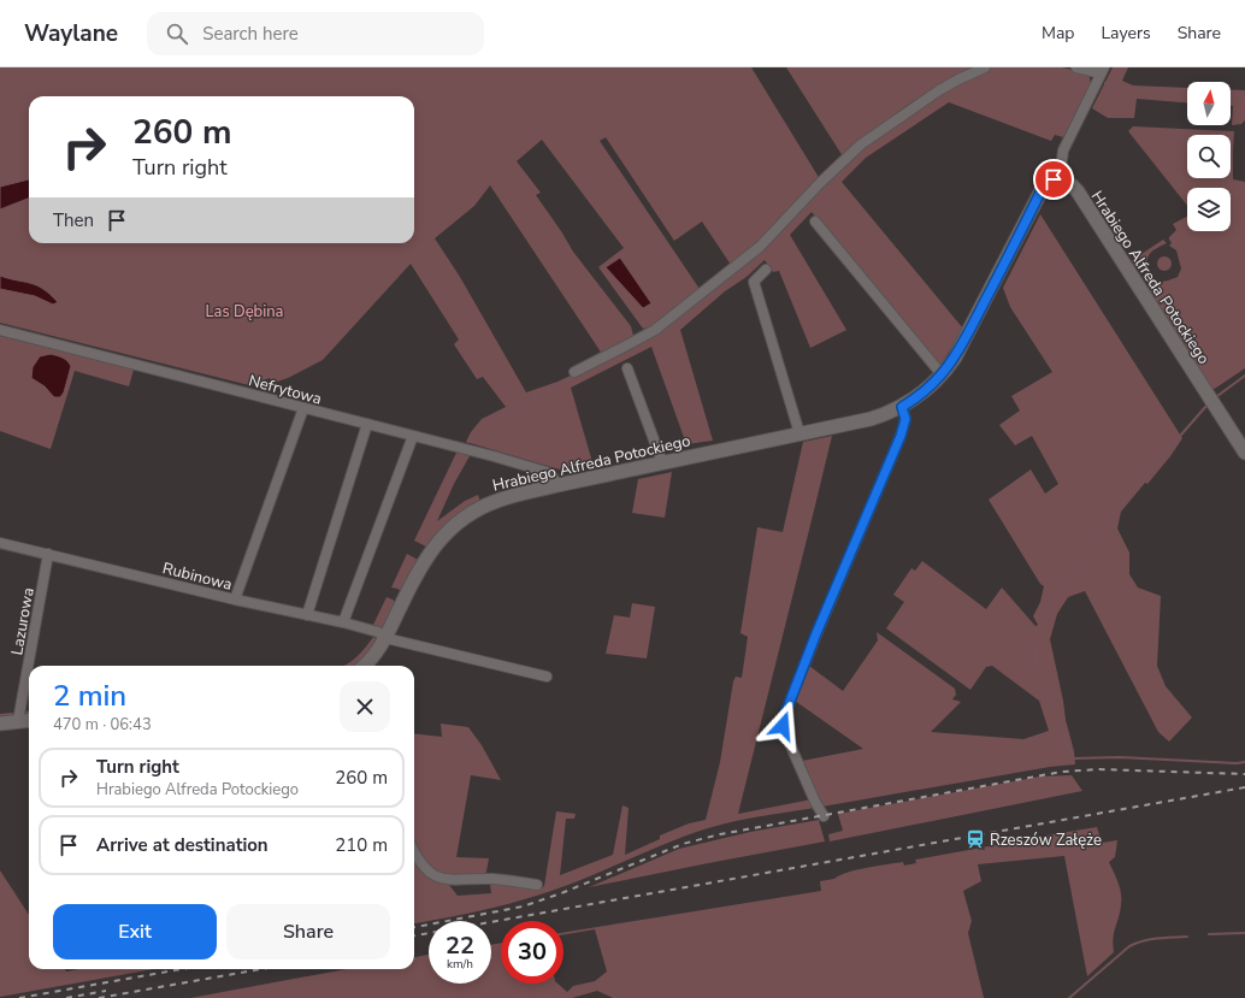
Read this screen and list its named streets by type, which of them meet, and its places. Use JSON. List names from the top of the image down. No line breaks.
{"streets":{"street":["Hrabiego Alfreda Potockiego","Nefrytowa","Rubinowa","Lazurowa"]},"crossings":[["Hrabiego Alfreda Potockiego","Nefrytowa"],["Hrabiego Alfreda Potockiego","Rubinowa"],["Rubinowa","Lazurowa"]],"parks":["Las Dębina"],"places":{"station":["Rzeszów Załęże"]},"north":"top","page":{"header":"Waylane","search":"Search here","nav":["Map","Layers","Share"],"turn":["260 m","Turn right"],"then":"Then","heading":["2 min","470 m · 06:43"],"list":[{"name":"Turn right","note":"Hrabiego Alfreda Potockiego","value":"260 m"},{"name":"Arrive at destination","value":"210 m"}],"buttons":["Exit","Share"],"speed":"22 km/h","limit":"30"}}
